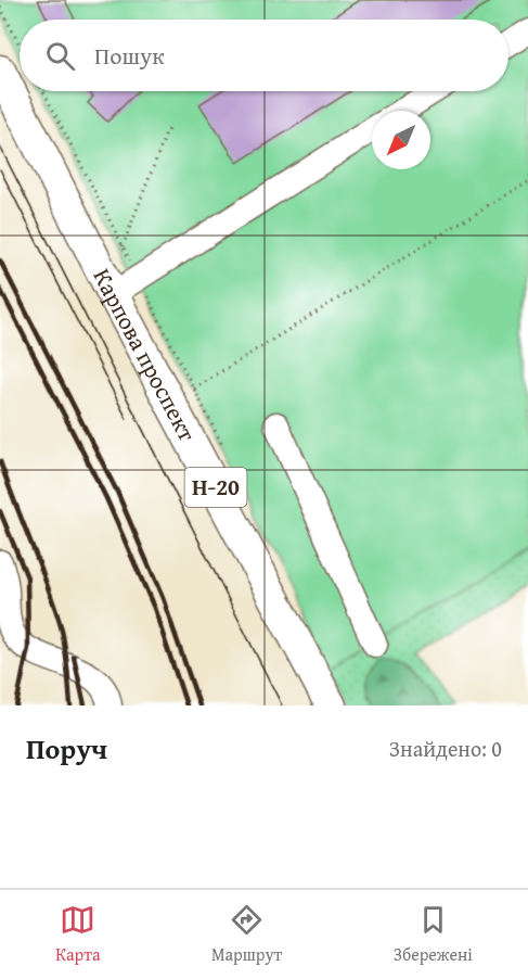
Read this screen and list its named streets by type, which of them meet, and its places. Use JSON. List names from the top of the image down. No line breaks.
{"streets":{"main road":["Карпова проспект","Н-20"]},"north":"bottom left","page":{"search":"Пошук","heading":["Поруч","Знайдено: 0"],"nav":["Карта","Маршрут","Збережені"]}}
